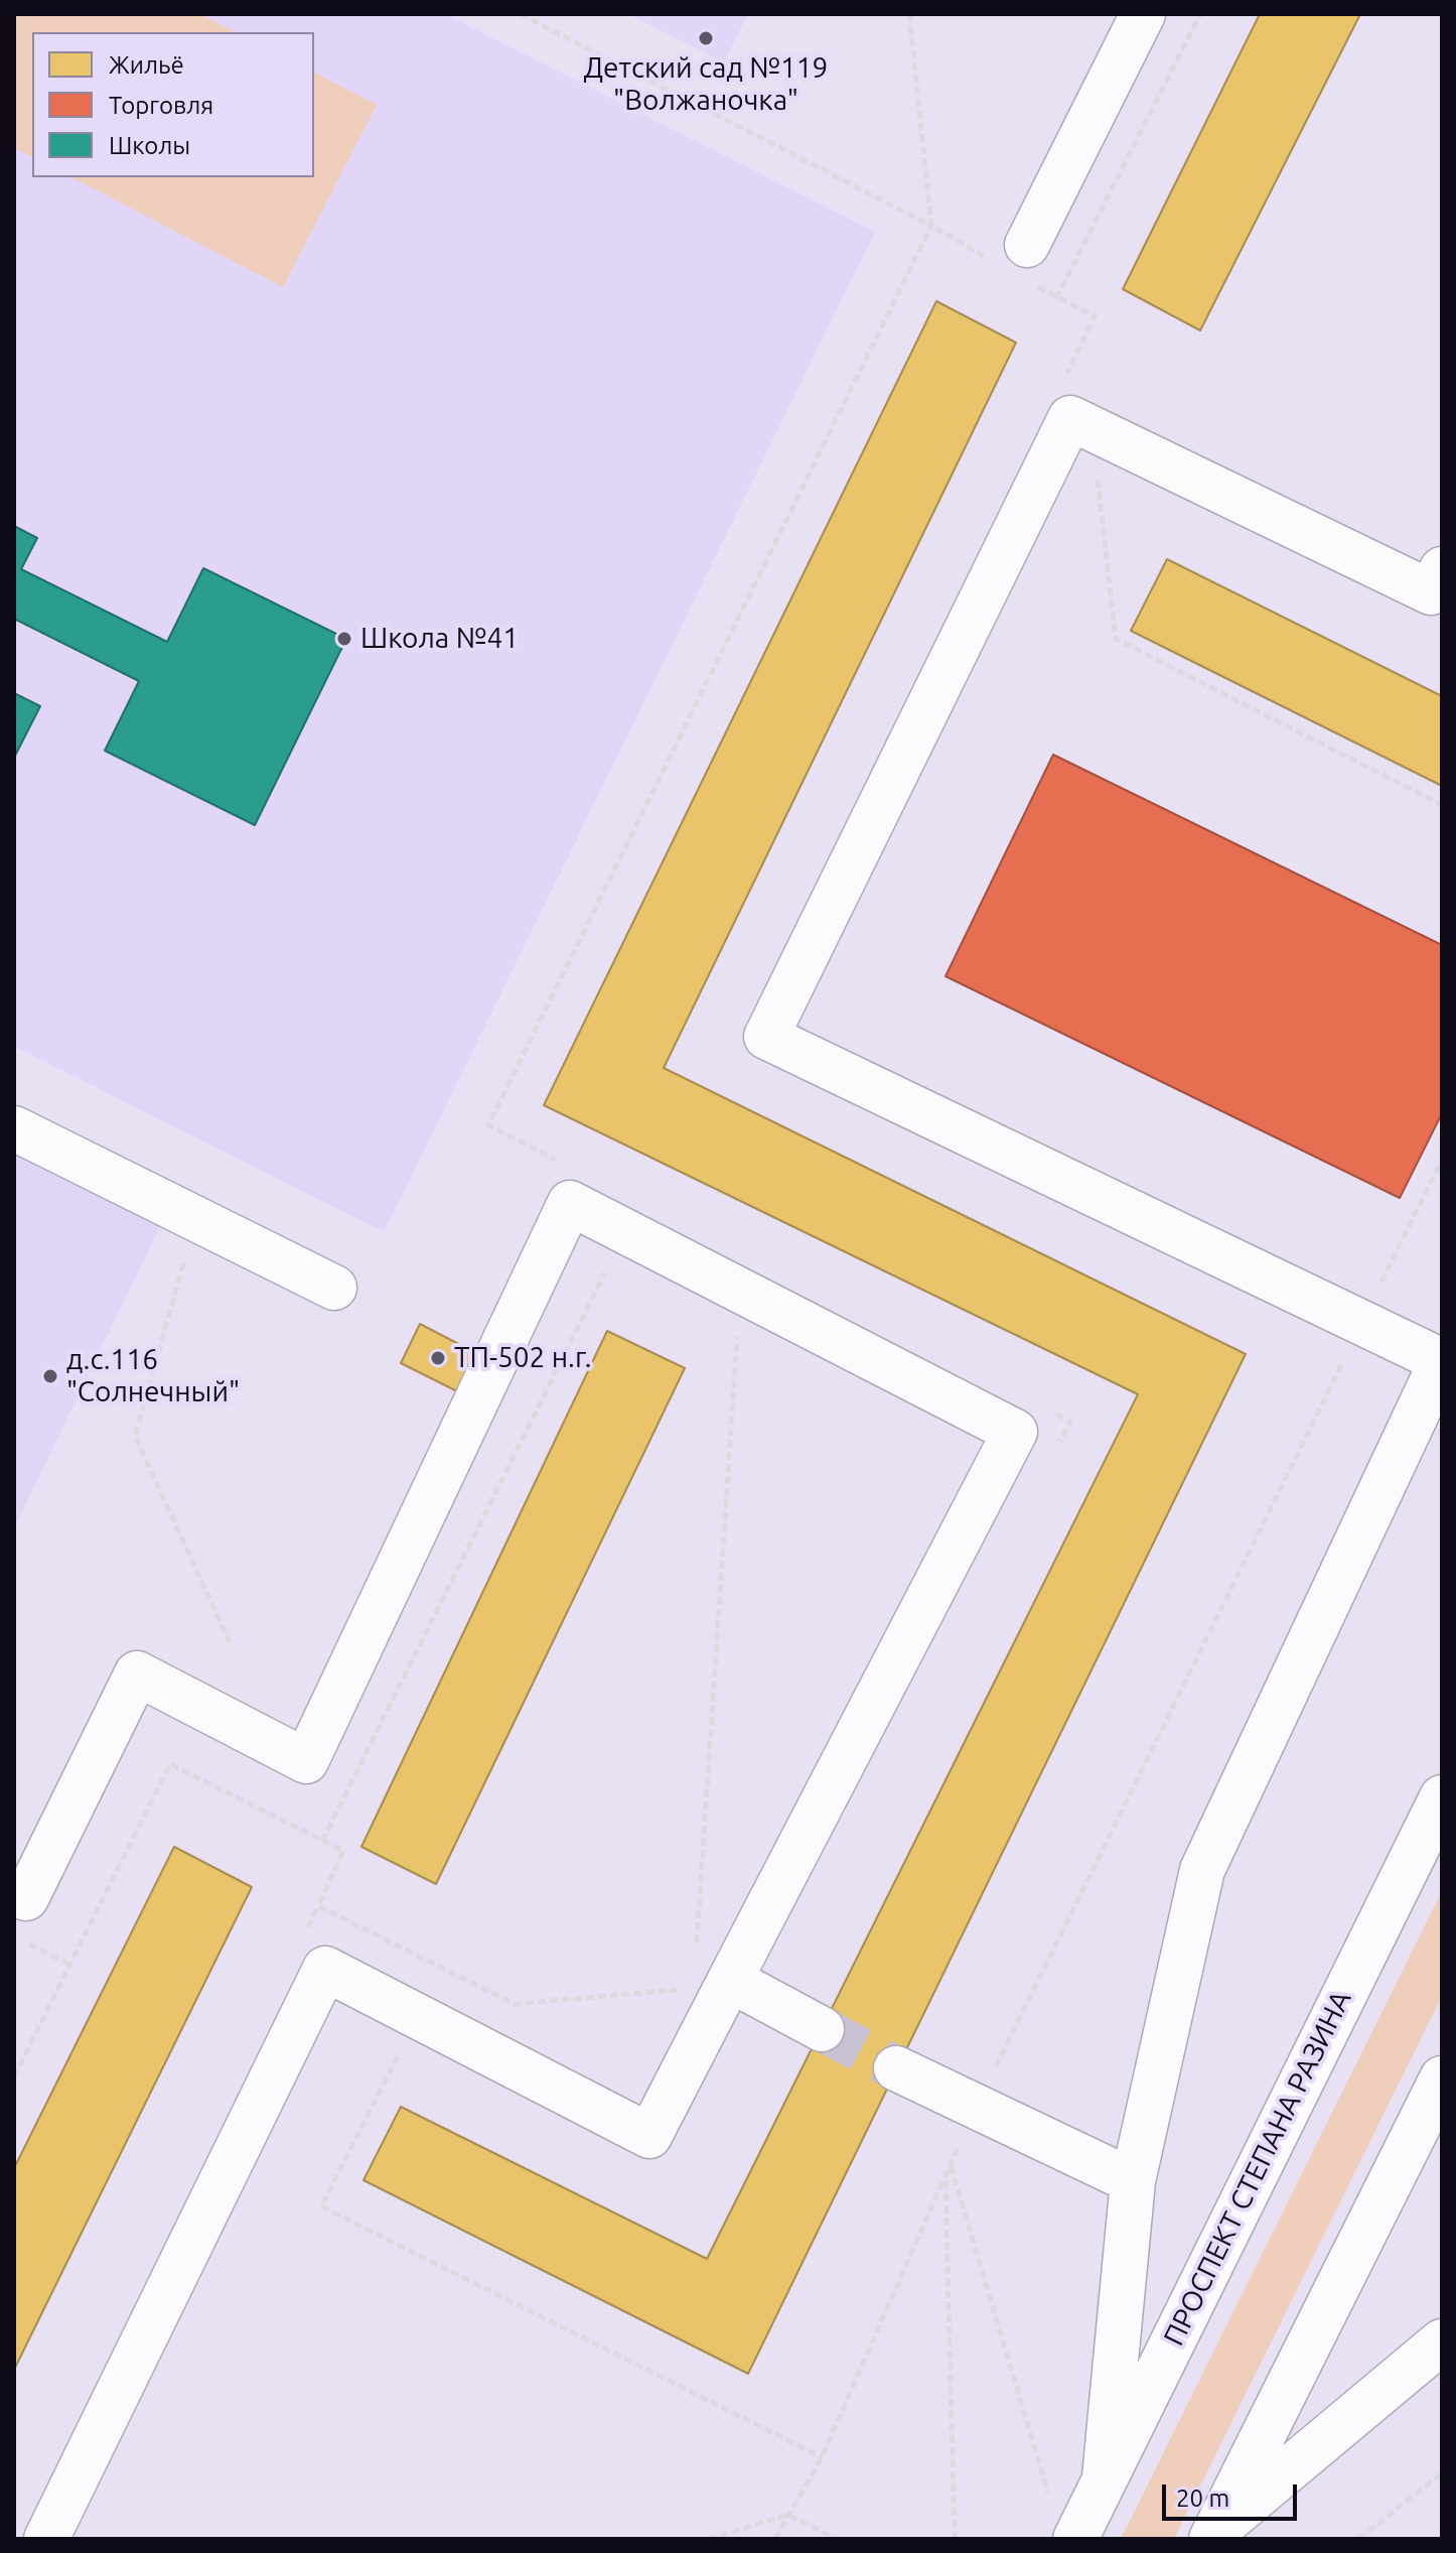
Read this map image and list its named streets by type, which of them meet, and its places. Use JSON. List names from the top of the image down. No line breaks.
{"streets":{"street":["ПРОСПЕКТ СТЕПАНА РАЗИНА"]},"places":["Детский сад №119 \"Волжаночка\"","Школа №41","ТП-502 н.г.","д.с.116 \"Солнечный\""],"legend":["Жильё","Торговля","Школы"],"scale_bar":"20 m"}
